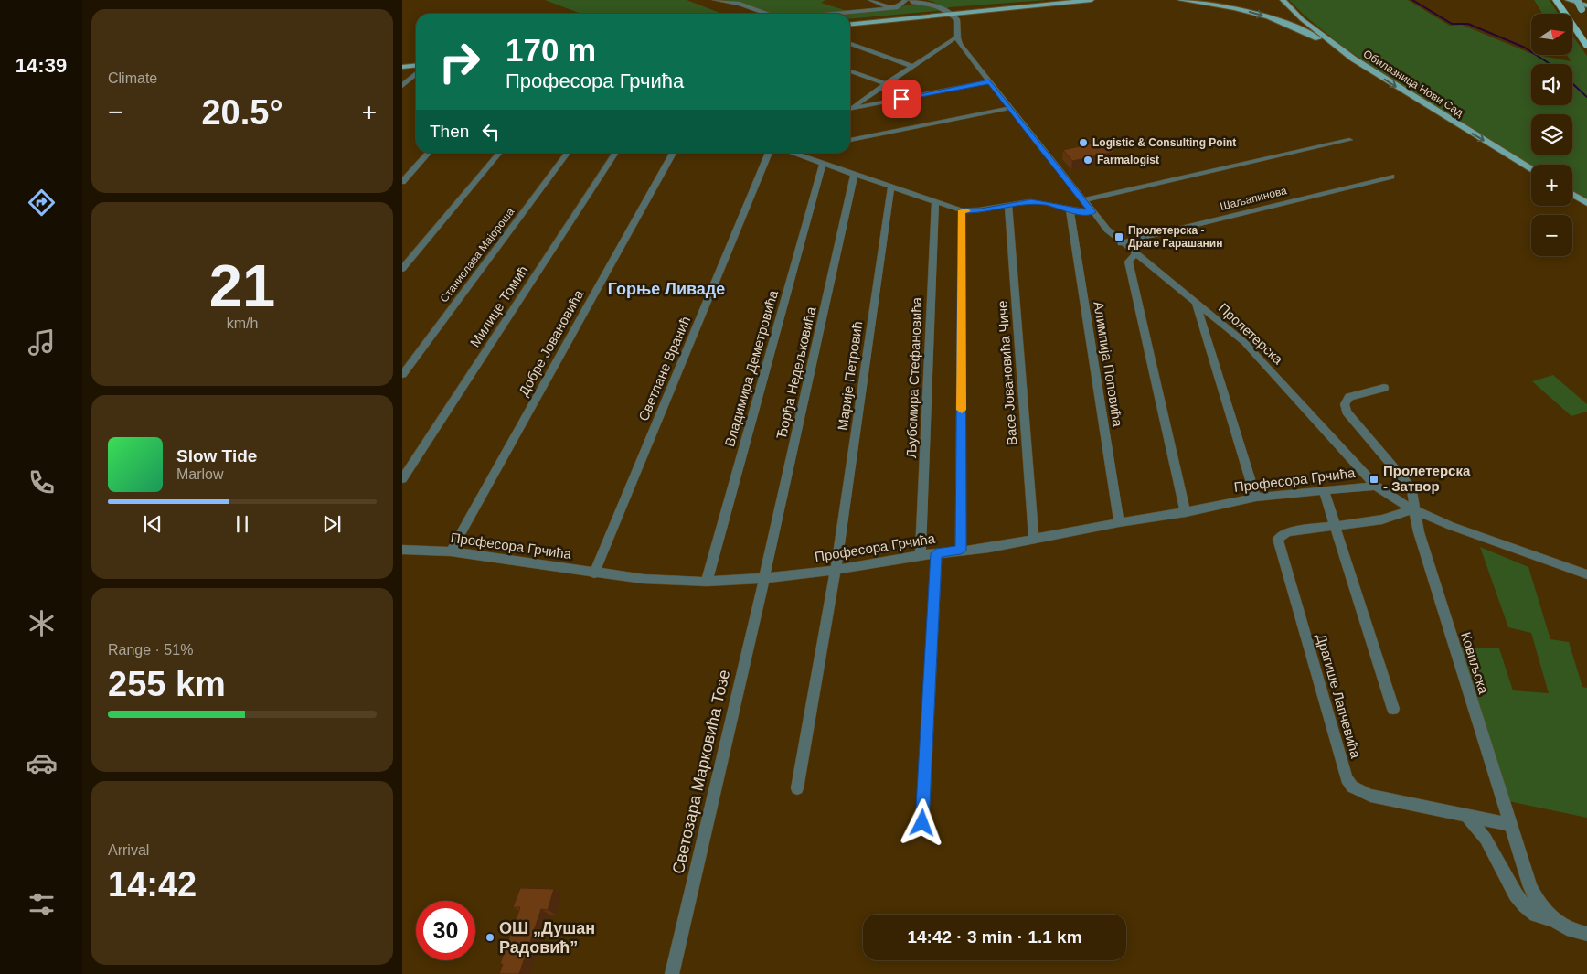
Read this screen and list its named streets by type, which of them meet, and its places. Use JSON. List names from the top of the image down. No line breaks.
{"streets":{"main road":["Обилазница Нови Сад"],"street":["Шаљапинова","Станислава Мајороша","Милице Томић","Пролетерска","Добре Јовановића","Алимпија Поповића","Светлане Вранић","Владимира Деметровића","Ђорђа Недељковића","Васе Јовановића Чиче","Марије Петровић","Љубомира Стефановића","Професора Грчића","Ковиљска","Драгише Лапчевића","Светозара Марковића Тозе"]},"crossings":[["Шаљапинова","Пролетерска"],["Пролетерска","Професора Грчића"],["Пролетерска","Ковиљска"],["Добре Јовановића","Професора Грчића"],["Алимпија Поповића","Професора Грчића"],["Светлане Вранић","Професора Грчића"],["Владимира Деметровића","Професора Грчића"],["Ђорђа Недељковића","Професора Грчића"],["Ђорђа Недељковића","Светозара Марковића Тозе"],["Васе Јовановића Чиче","Професора Грчића"],["Марије Петровић","Професора Грчића"],["Љубомира Стефановића","Професора Грчића"],["Професора Грчића","Светозара Марковића Тозе"],["Ковиљска","Драгише Лапчевића"]],"one_way":["Обилазница Нови Сад"],"districts":["Горње Ливаде"],"places":{"other":["Logistic & Consulting Point","Farmalogist","ОШ „Душан Радовић”"],"transit":["Пролетерска - Драге Гарашанин","Пролетерска - Затвор"]},"north":"right","page":{"tabs":"14:39","tile":["Climate",["21","km/h"],["Range · 51%","255 km"],["Arrival","14:42"]],"map_buttons":["+","−"],"turn":["170 m","Професора Грчића"],"heat":["−","20.5°","+"],"then":"Then","song":["Slow Tide","Marlow"],"limit":"30","trip":"14:42 · 3 min · 1.1 km"}}
